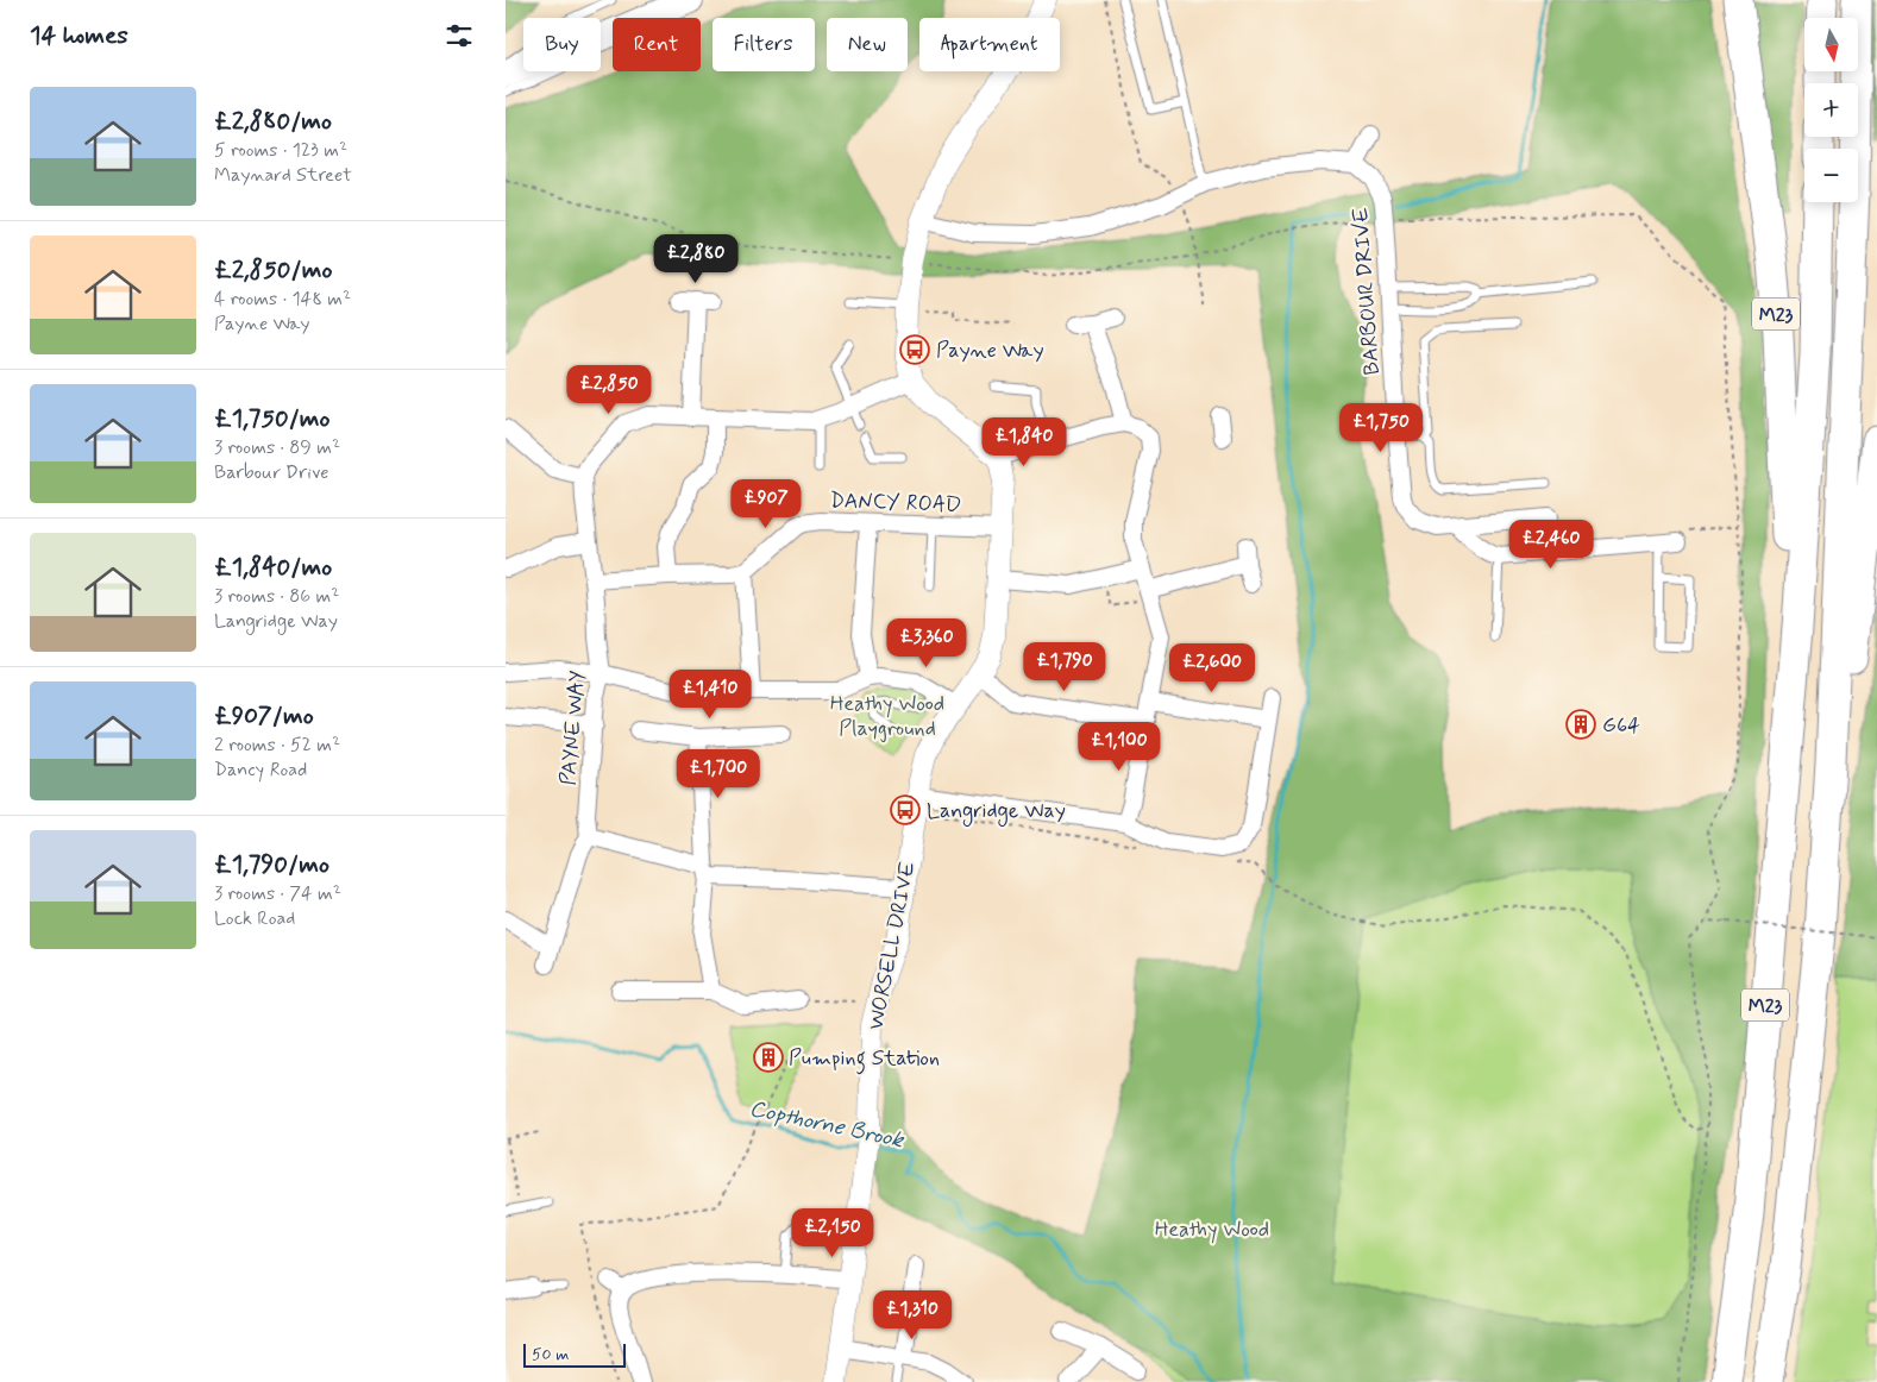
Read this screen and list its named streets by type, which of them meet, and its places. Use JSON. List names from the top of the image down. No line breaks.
{"streets":{"highway":["M23"],"street":["BARBOUR DRIVE","DANCY ROAD","PAYNE WAY","WORSELL DRIVE"]},"crossings":[["DANCY ROAD","WORSELL DRIVE"]],"water":["Copthorne Brook"],"parks":["Heathy Wood Playground","Heathy Wood"],"places":{"bus stop":["Payne Way","Langridge Way"],"building":["G64","Pumping Station"]},"scale_bar":"50 m","north":"bottom","page":{"heading":"14 homes","map_buttons":["+","−"],"chip":["Buy","Rent","Filters","New","Apartment"],"list":[{"name":"£2,880/mo","note":"5 rooms · 123 m² · Maynard Street"},{"name":"£2,850/mo","note":"4 rooms · 148 m² · Payne Way"},{"name":"£1,750/mo","note":"3 rooms · 89 m² · Barbour Drive"},{"name":"£1,840/mo","note":"3 rooms · 86 m² · Langridge Way"},{"name":"£907/mo","note":"2 rooms · 52 m² · Dancy Road"},{"name":"£1,790/mo","note":"3 rooms · 74 m² · Lock Road"}],"price":["£2,880","£2,850","£1,750","£1,840","£907","£2,460","£3,360","£1,790","£2,600","£1,410","£1,100","£1,700","£2,150","£1,310"],"scale":"50 m"}}
